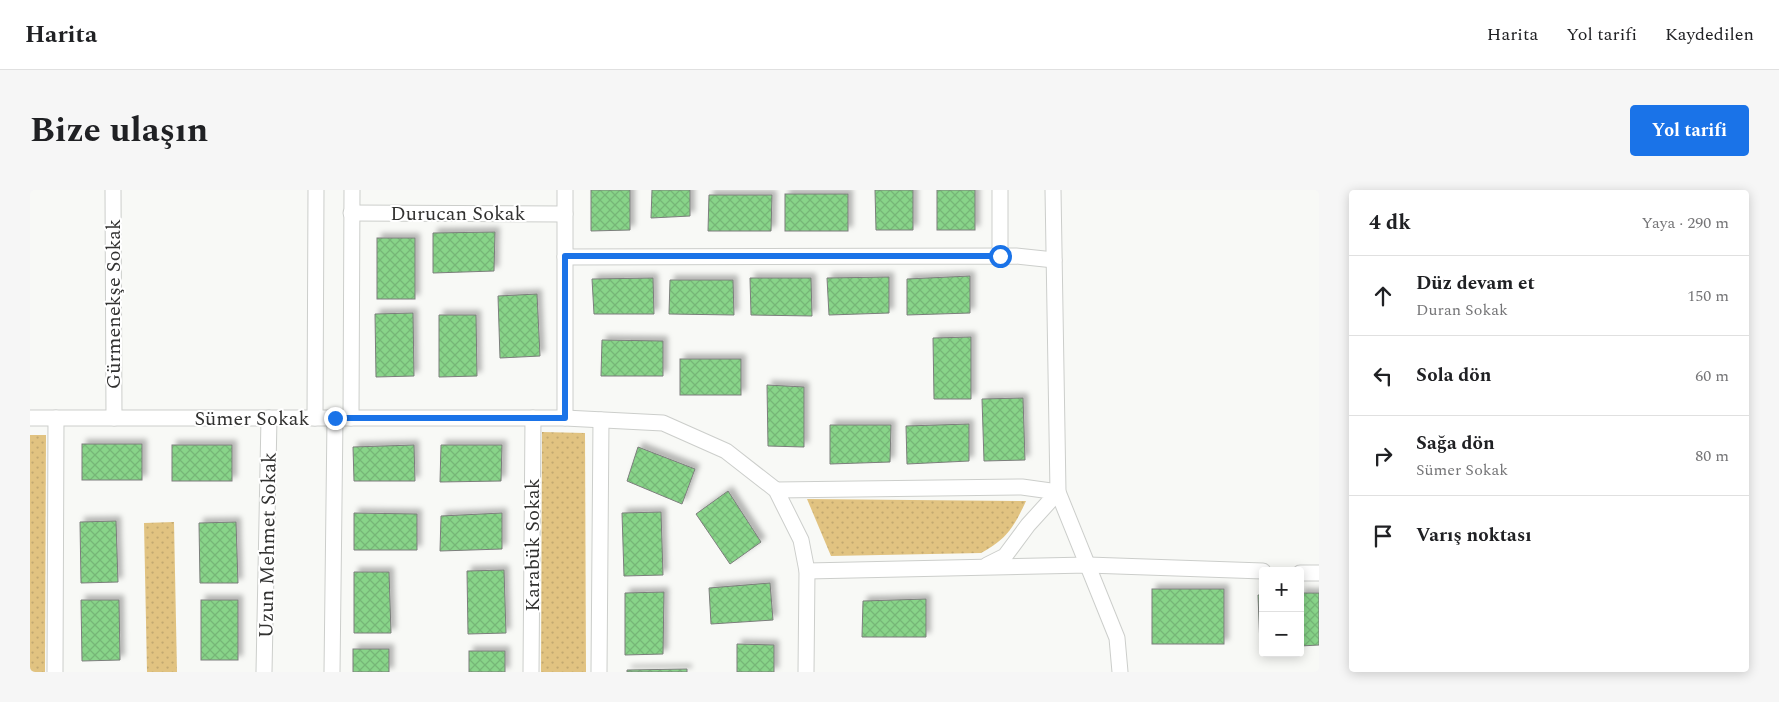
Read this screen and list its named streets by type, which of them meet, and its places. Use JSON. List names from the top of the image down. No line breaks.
{"streets":{"street":["Durucan Sokak","Gürmenekşe Sokak","Sümer Sokak","Uzun Mehmet Sokak","Karabük Sokak"]},"crossings":[["Gürmenekşe Sokak","Sümer Sokak"],["Sümer Sokak","Uzun Mehmet Sokak"],["Sümer Sokak","Karabük Sokak"]],"page":{"header":"Harita","nav":["Harita","Yol tarifi","Kaydedilen"],"title":"Bize ulaşın","buttons":"Yol tarifi","heading":["4 dk","Yaya · 290 m"],"list":[["Düz devam et","Duran Sokak","150 m"],["Sola dön","60 m"],["Sağa dön","Sümer Sokak","80 m"],"Varış noktası"],"map_buttons":["+","−"]}}
